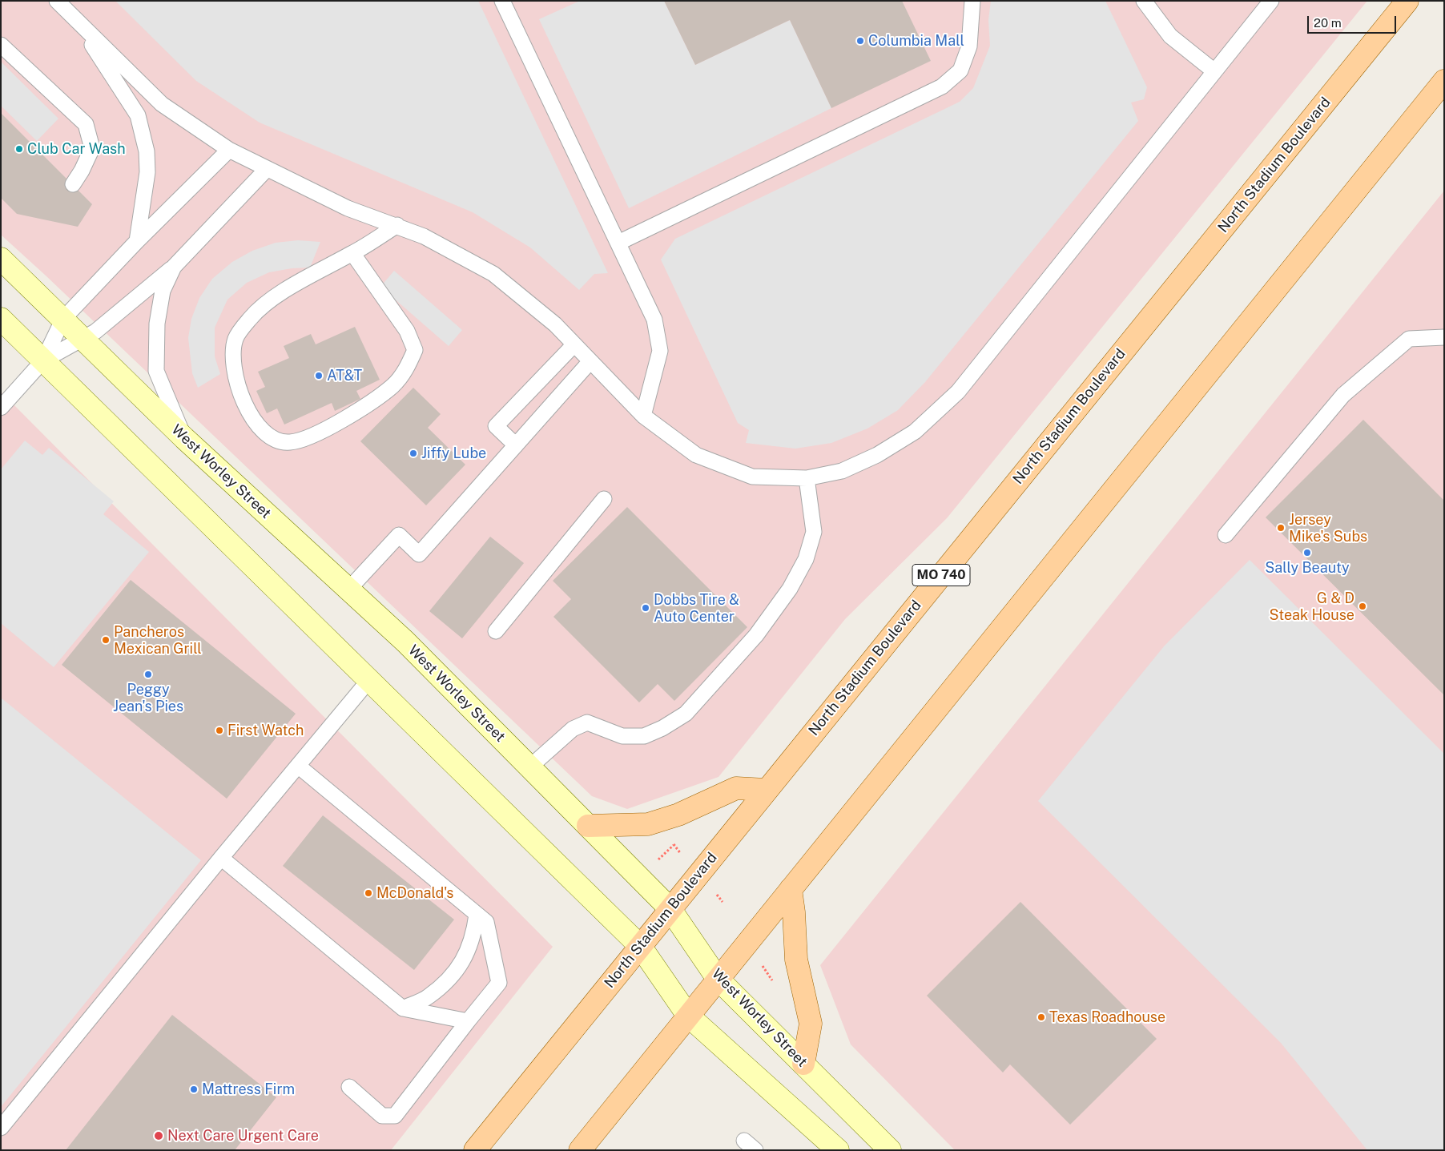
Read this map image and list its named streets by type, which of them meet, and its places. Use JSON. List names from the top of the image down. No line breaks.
{"streets":{"main road":["North Stadium Boulevard","MO 740"],"street":["West Worley Street"]},"crossings":[["North Stadium Boulevard","West Worley Street"]],"places":["Columbia Mall","Club Car Wash","AT&T","Jiffy Lube","Jersey Mike's Subs","Sally Beauty","G & D Steak House","Dobbs Tire & Auto Center","Pancheros Mexican Grill","Peggy Jean's Pies","First Watch","McDonald's","Texas Roadhouse","Mattress Firm","Next Care Urgent Care"],"scale_bar":"20 m"}
